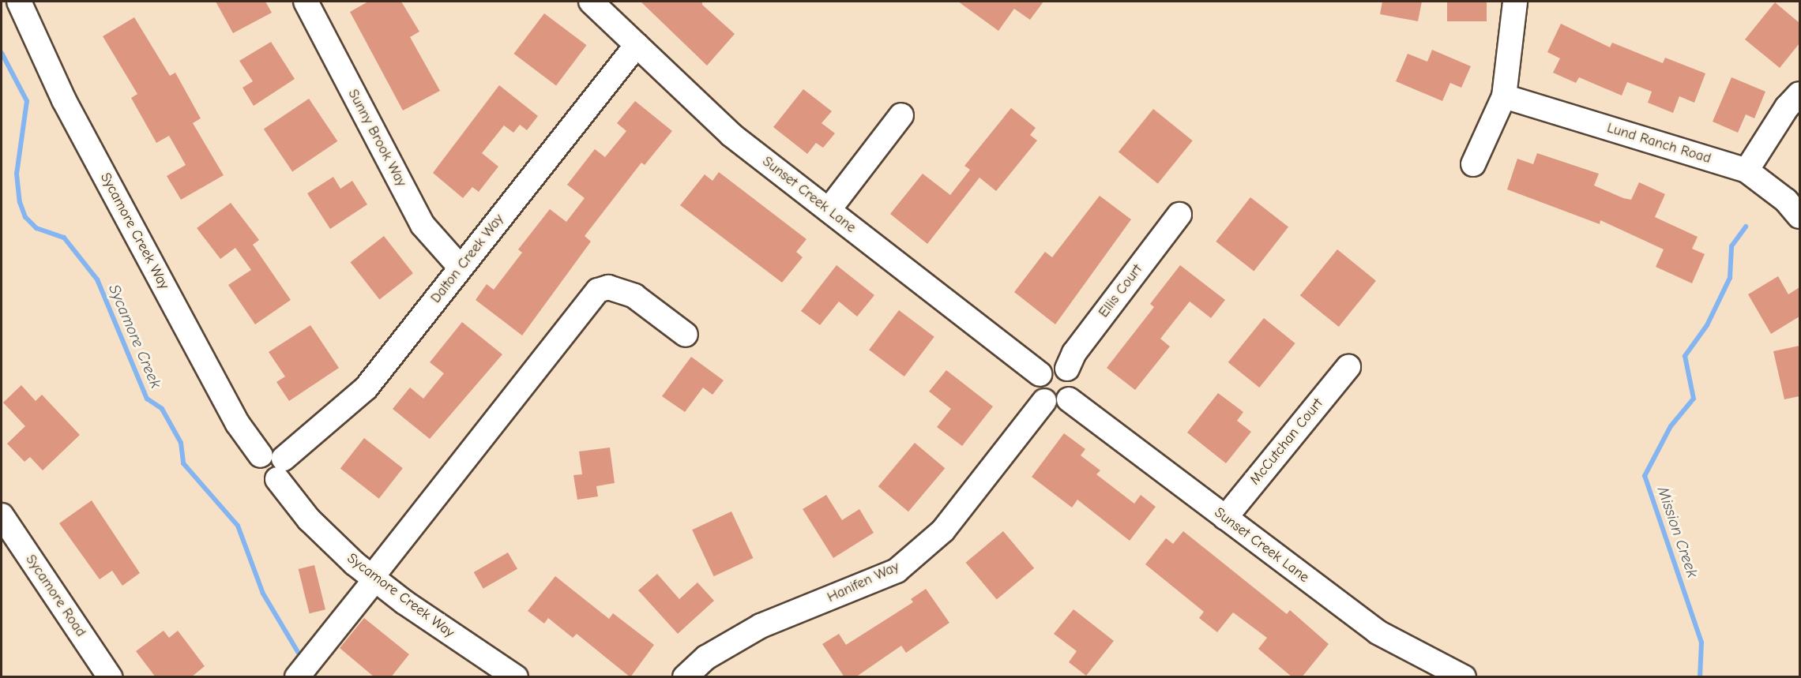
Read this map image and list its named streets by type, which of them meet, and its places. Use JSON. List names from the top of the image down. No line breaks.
{"streets":{"street":["Sunny Brook Way","Lund Ranch Road","Sunset Creek Lane","Sycamore Creek Way","Dalton Creek Way","Ellis Court","McCutchan Court","Hanifen Way","Sycamore Road"]},"crossings":[["Sunny Brook Way","Dalton Creek Way"],["Sunset Creek Lane","Dalton Creek Way"],["Sunset Creek Lane","Ellis Court"],["Sunset Creek Lane","McCutchan Court"],["Sunset Creek Lane","Hanifen Way"],["Sycamore Creek Way","Dalton Creek Way"],["Ellis Court","Hanifen Way"]],"water":["Sycamore Creek","Mission Creek"]}
